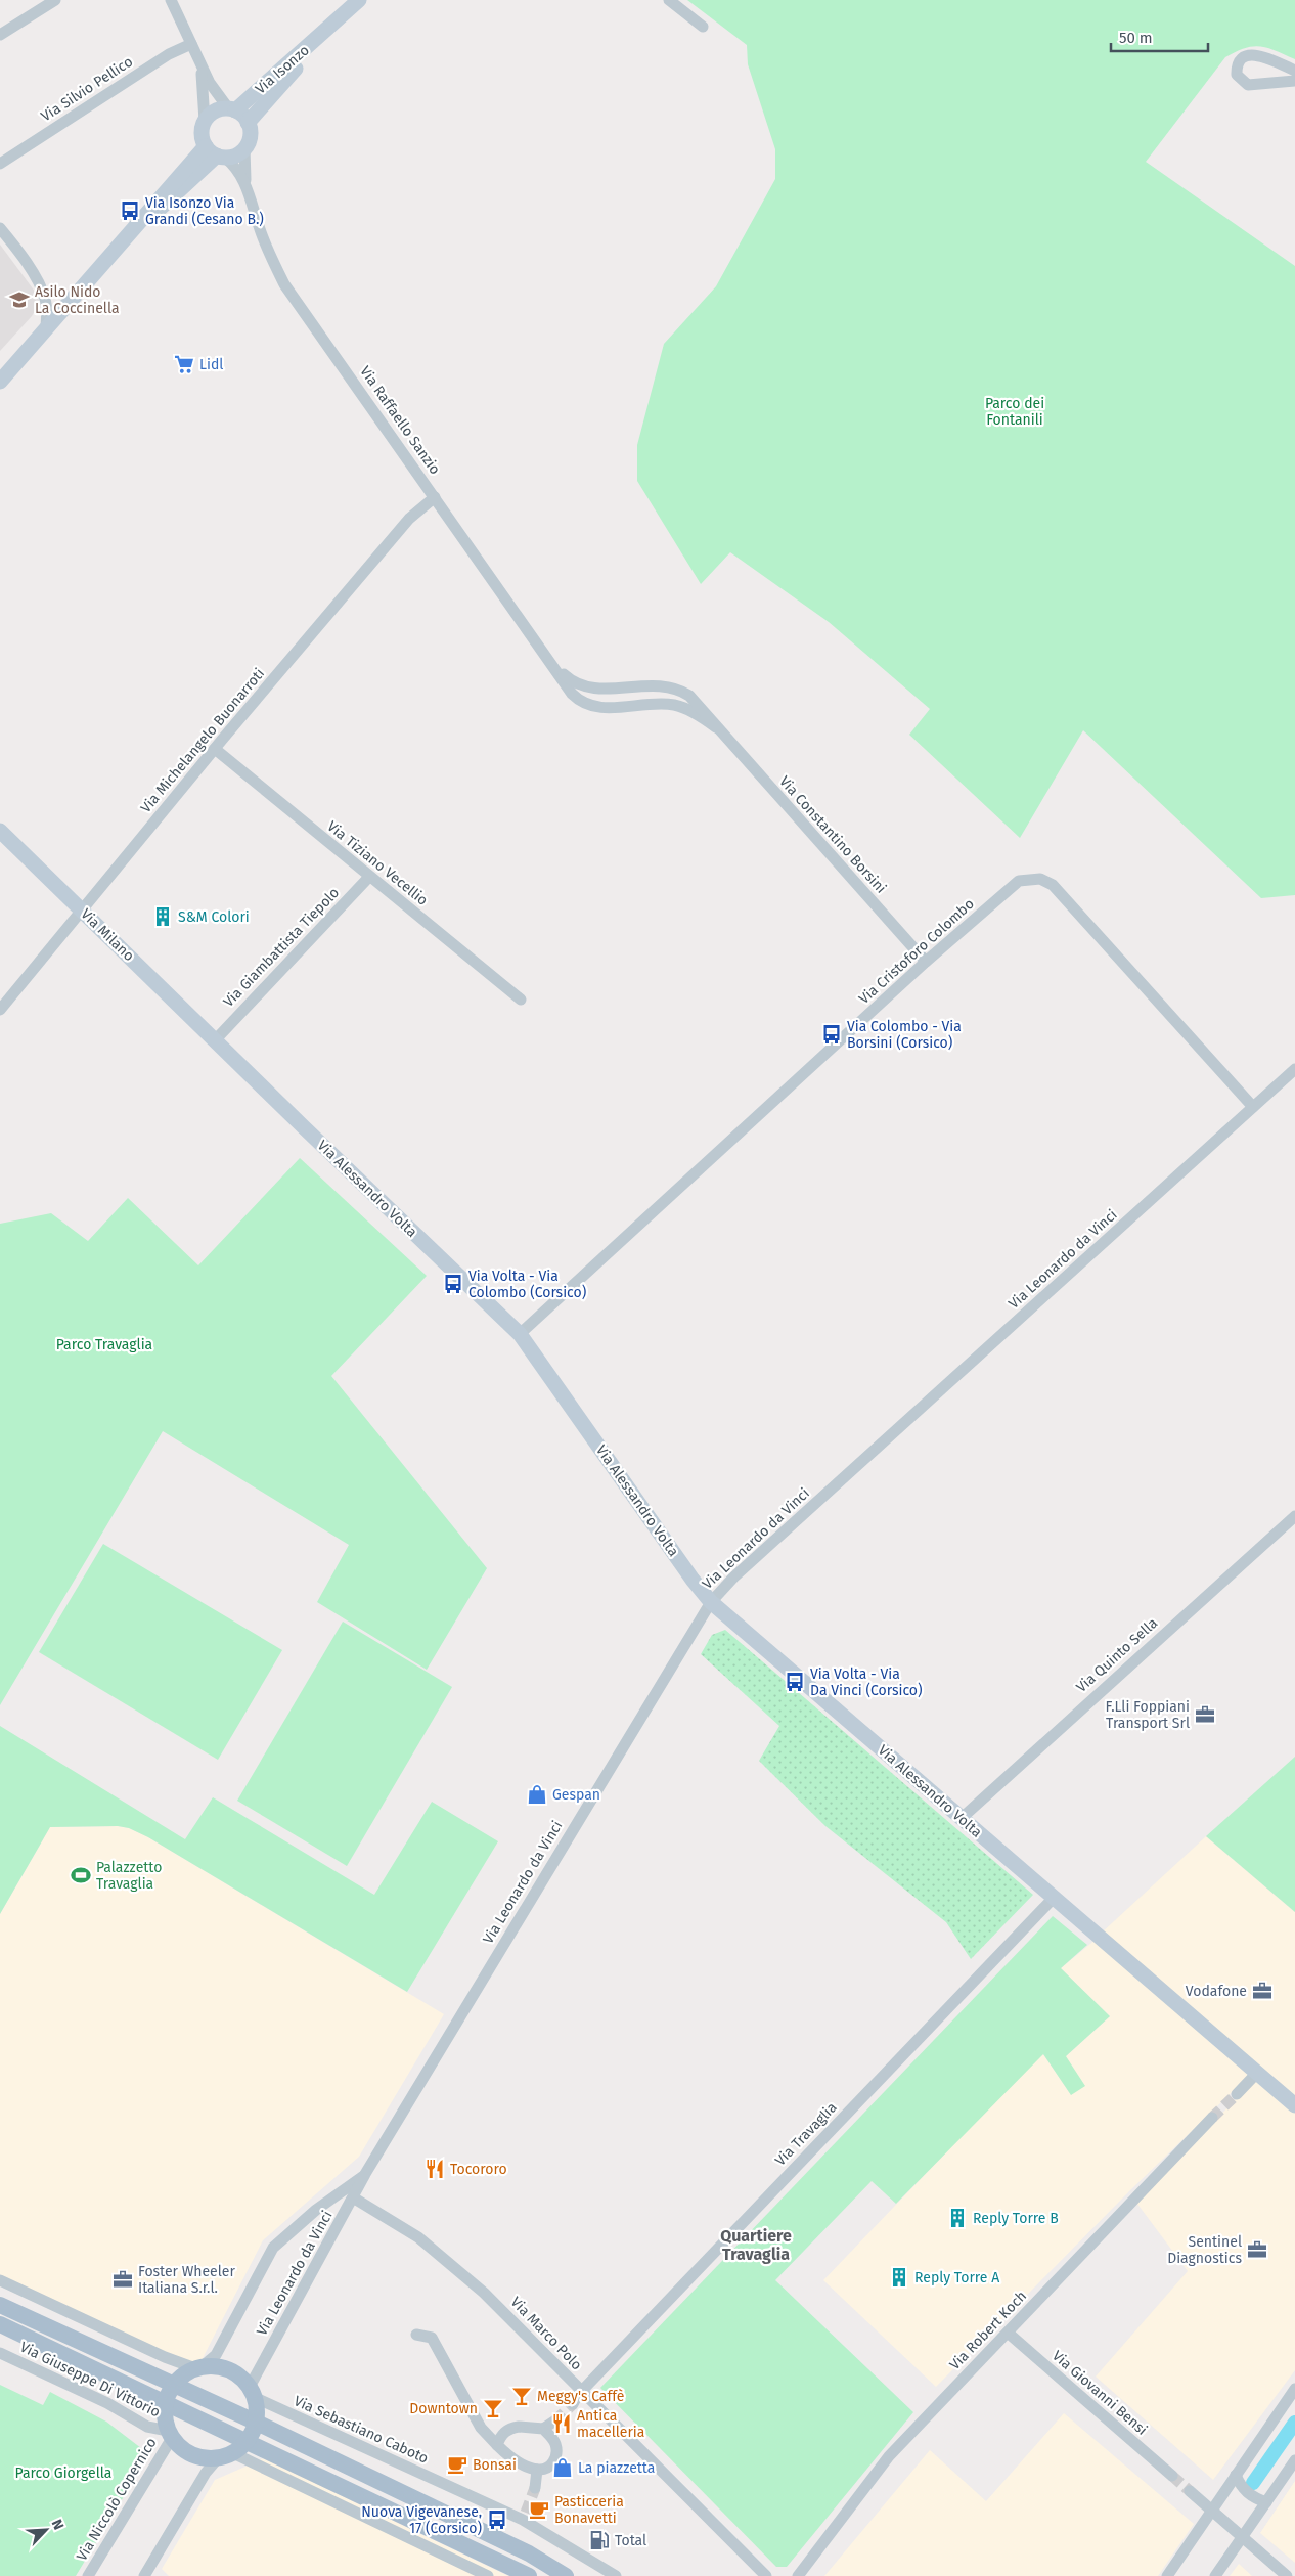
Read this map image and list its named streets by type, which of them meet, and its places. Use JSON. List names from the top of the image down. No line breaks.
{"streets":{"street":["Via Isonzo","Via Silvio Pellico","Via Raffaello Sanzio","Via Michelangelo Buonarroti","Via Constantino Borsini","Via Tiziano Vecellio","Via Milano","Via Giambattista Tiepolo","Via Cristoforo Colombo","Via Alessandro Volta","Via Leonardo da Vinci","Via Quinto Sella","Via Travaglia","Via Robert Koch","Via Marco Polo","Via Giuseppe Di Vittorio","Via Giovanni Bensi","Via Sebastiano Caboto","Via Niccolò Copernico"]},"crossings":[["Via Isonzo","Via Raffaello Sanzio"],["Via Raffaello Sanzio","Via Michelangelo Buonarroti"],["Via Michelangelo Buonarroti","Via Tiziano Vecellio"],["Via Michelangelo Buonarroti","Via Milano"],["Via Constantino Borsini","Via Cristoforo Colombo"],["Via Tiziano Vecellio","Via Giambattista Tiepolo"],["Via Milano","Via Giambattista Tiepolo"],["Via Milano","Via Alessandro Volta"],["Via Giambattista Tiepolo","Via Alessandro Volta"],["Via Cristoforo Colombo","Via Alessandro Volta"],["Via Cristoforo Colombo","Via Leonardo da Vinci"],["Via Alessandro Volta","Via Leonardo da Vinci"],["Via Alessandro Volta","Via Quinto Sella"],["Via Alessandro Volta","Via Travaglia"],["Via Leonardo da Vinci","Via Marco Polo"],["Via Leonardo da Vinci","Via Sebastiano Caboto"],["Via Travaglia","Via Marco Polo"],["Via Robert Koch","Via Giovanni Bensi"],["Via Giuseppe Di Vittorio","Via Niccolò Copernico"]],"districts":["Quartiere Travaglia"],"parks":["Parco dei Fontanili","Parco Travaglia","Parco Giorgella"],"places":{"bus stop":["Via Isonzo Via Grandi (Cesano B.)","Via Colombo - Via Borsini (Corsico)","Via Volta - Via Colombo (Corsico)","Via Volta - Via Da Vinci (Corsico)","Nuova Vigevanese, 17 (Corsico)"],"school or university":["Asilo Nido La Coccinella"],"supermarket":["Lidl"],"building":["S&M Colori","Reply Torre B","Reply Torre A"],"office":["F.Lli Foppiani Transport Srl","Vodafone","Sentinel Diagnostics","Foster Wheeler Italiana S.r.l."],"shop":["Gespan","La piazzetta"],"sports":["Palazzetto Travaglia"],"restaurant":["Tocororo","Antica macelleria"],"bar":["Meggy's Caffè","Downtown"],"cafe":["Bonsai","Pasticceria Bonavetti"],"fuel station":["Total"]},"scale_bar":"50 m","north":"top right"}
